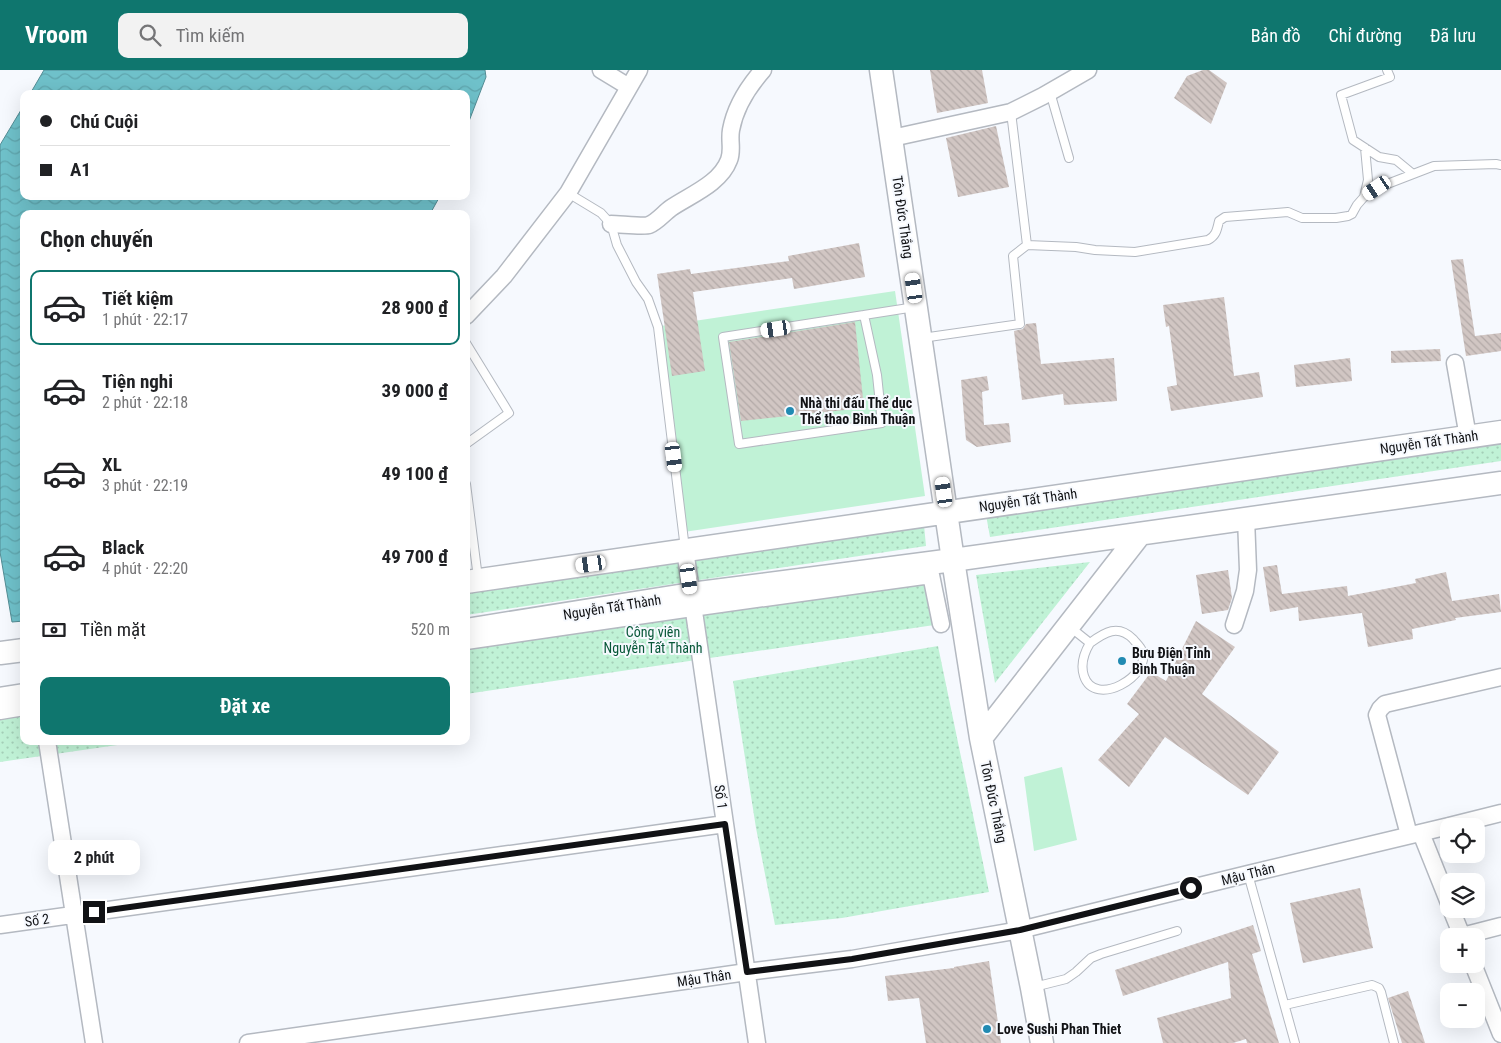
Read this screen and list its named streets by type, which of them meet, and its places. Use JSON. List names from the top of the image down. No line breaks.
{"streets":{"street":["Tôn Đức Thắng","Nguyễn Tất Thành","Số 1","Mậu Thân","Số 2"]},"crossings":[["Tôn Đức Thắng","Nguyễn Tất Thành"],["Tôn Đức Thắng","Mậu Thân"],["Nguyễn Tất Thành","Số 1"],["Số 1","Mậu Thân"],["Số 1","Số 2"]],"parks":["Công viên Nguyễn Tất Thành"],"places":["Nhà thi đấu Thể dục Thể thao Bình Thuận","Bưu Điện Tỉnh Bình Thuận","Love Sushi Phan Thiet"],"page":{"header":"Vroom","search":"Tìm kiếm","nav":["Bản đồ","Chỉ đường","Đã lưu"],"banner":["Chú Cuội","A1"],"heading":"Chọn chuyến","list":[{"name":"Tiết kiệm","note":"1 phút · 22:17","value":"28 900 ₫"},{"name":"Tiện nghi","note":"2 phút · 22:18","value":"39 000 ₫"},{"name":"XL","note":"3 phút · 22:19","value":"49 100 ₫"},{"name":"Black","note":"4 phút · 22:20","value":"49 700 ₫"}],"pay":["Tiền mặt","520 m"],"buttons":"Đặt xe","map_buttons":["+","−"],"bubble":"2 phút"}}
